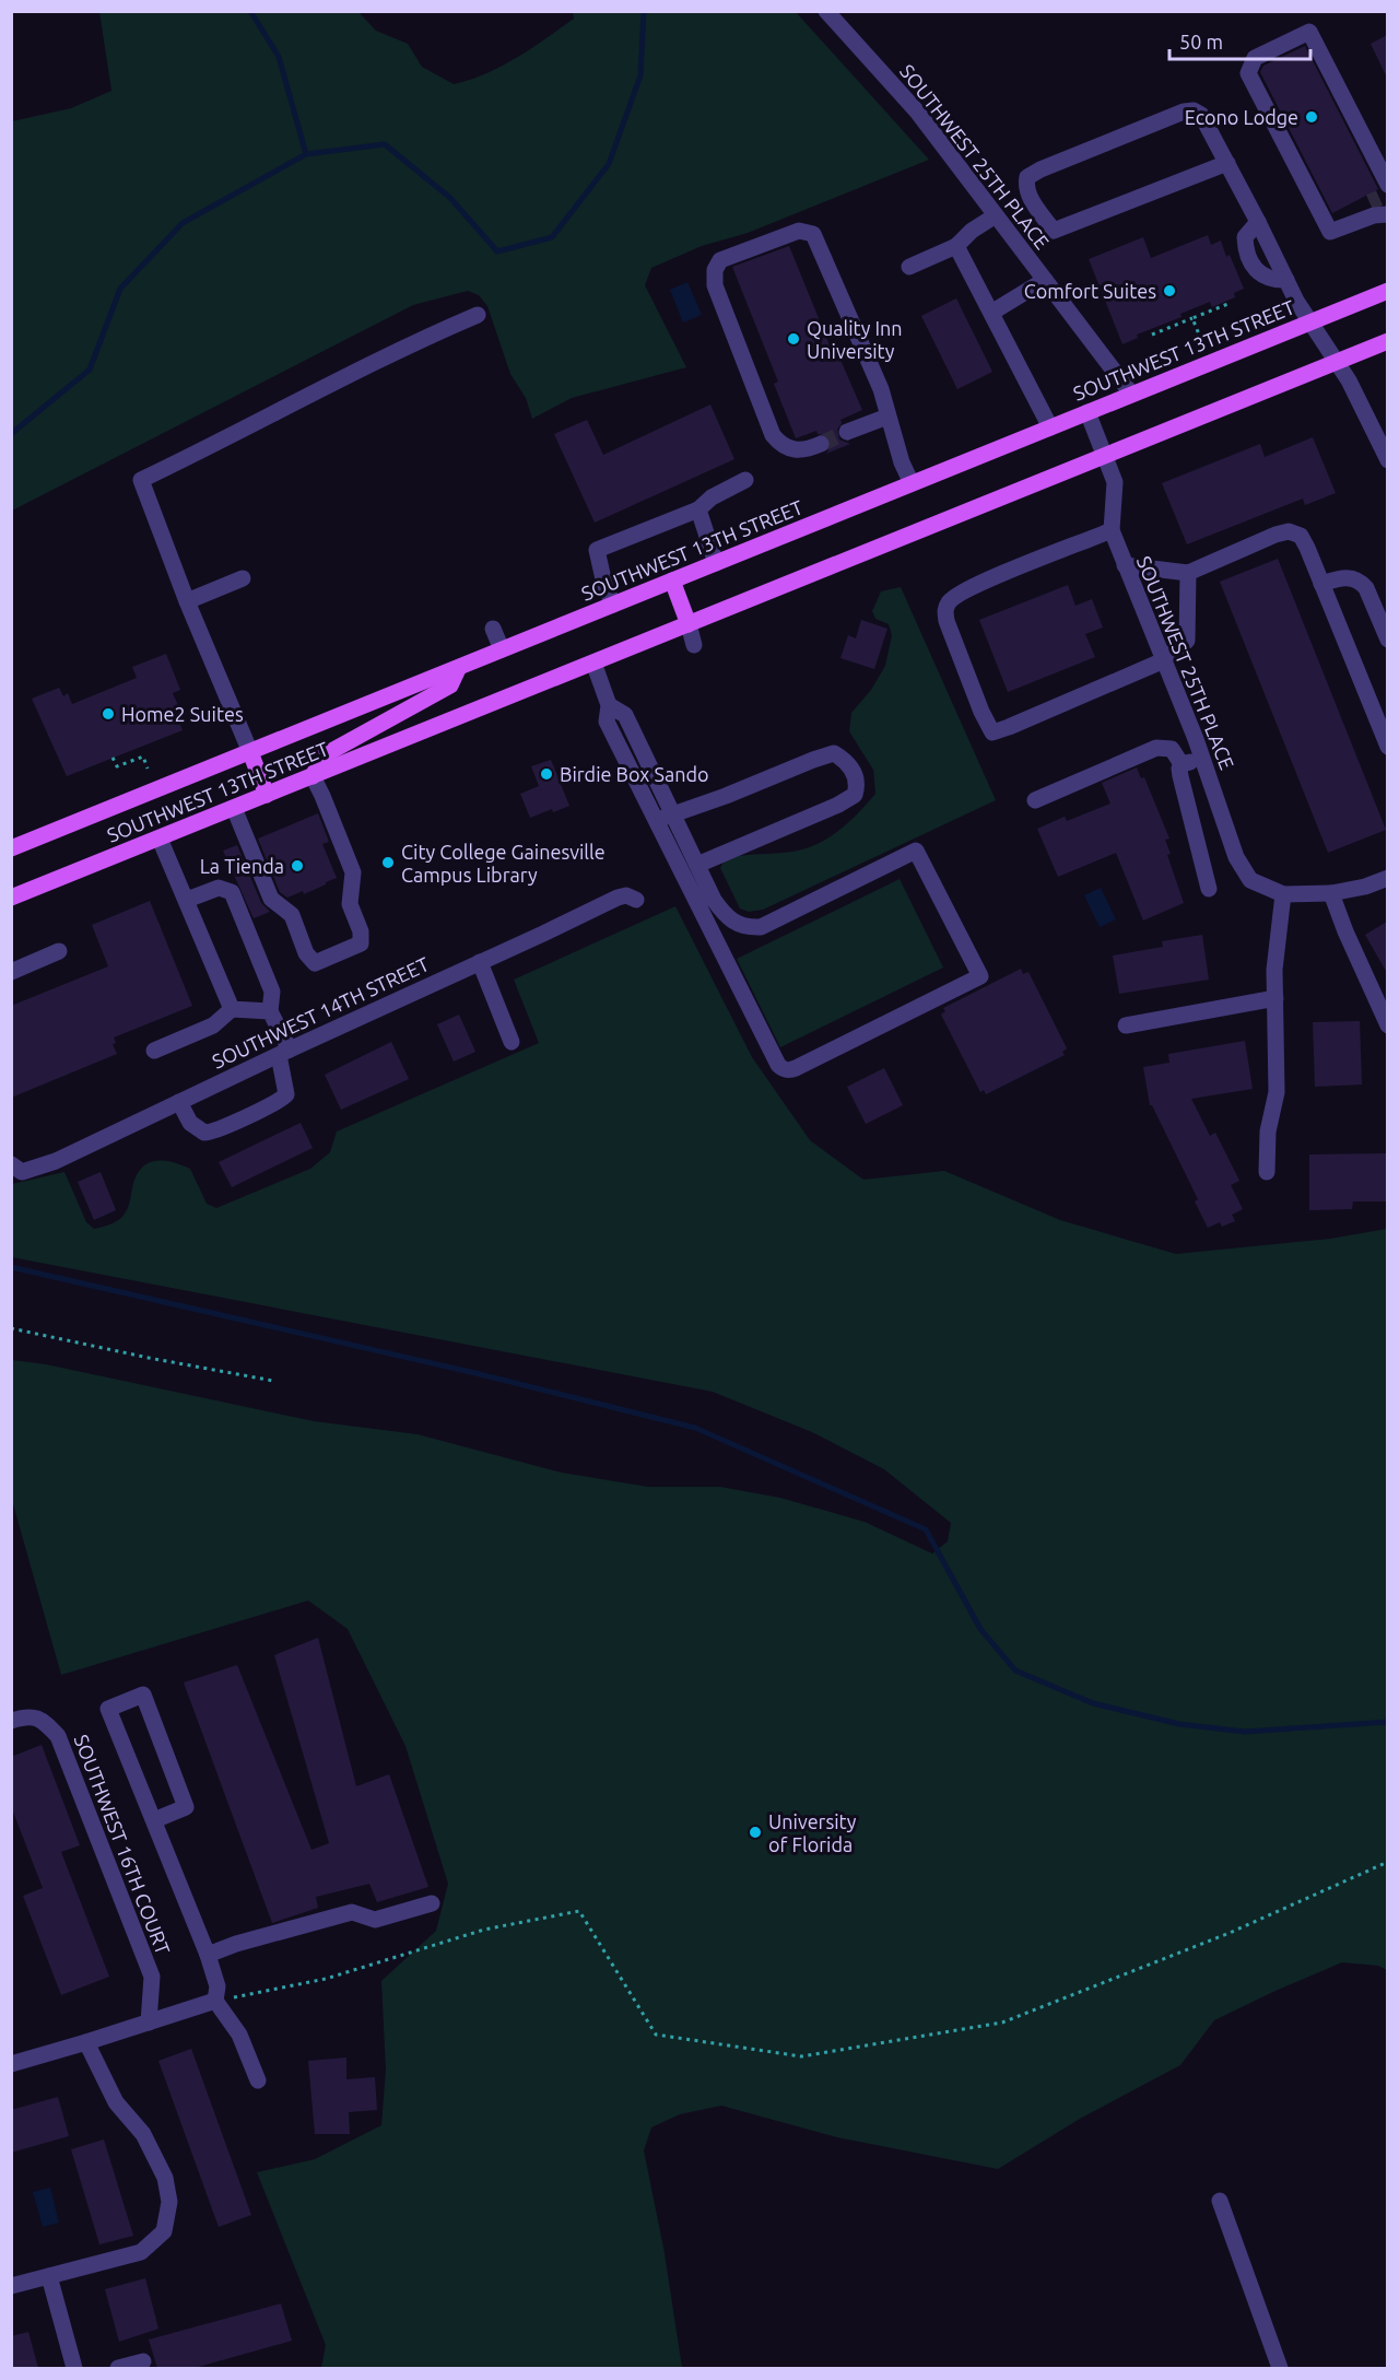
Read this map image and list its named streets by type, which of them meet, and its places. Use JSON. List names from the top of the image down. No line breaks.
{"streets":{"main road":["SOUTHWEST 13TH STREET"],"street":["SOUTHWEST 25TH PLACE","SOUTHWEST 14TH STREET","SOUTHWEST 16TH COURT"]},"crossings":[["SOUTHWEST 25TH PLACE","SOUTHWEST 13TH STREET"]],"places":["Econo Lodge","Comfort Suites","Quality Inn University","Home2 Suites","Birdie Box Sando","City College Gainesville Campus Library","La Tienda","University of Florida"],"scale_bar":"50 m"}
